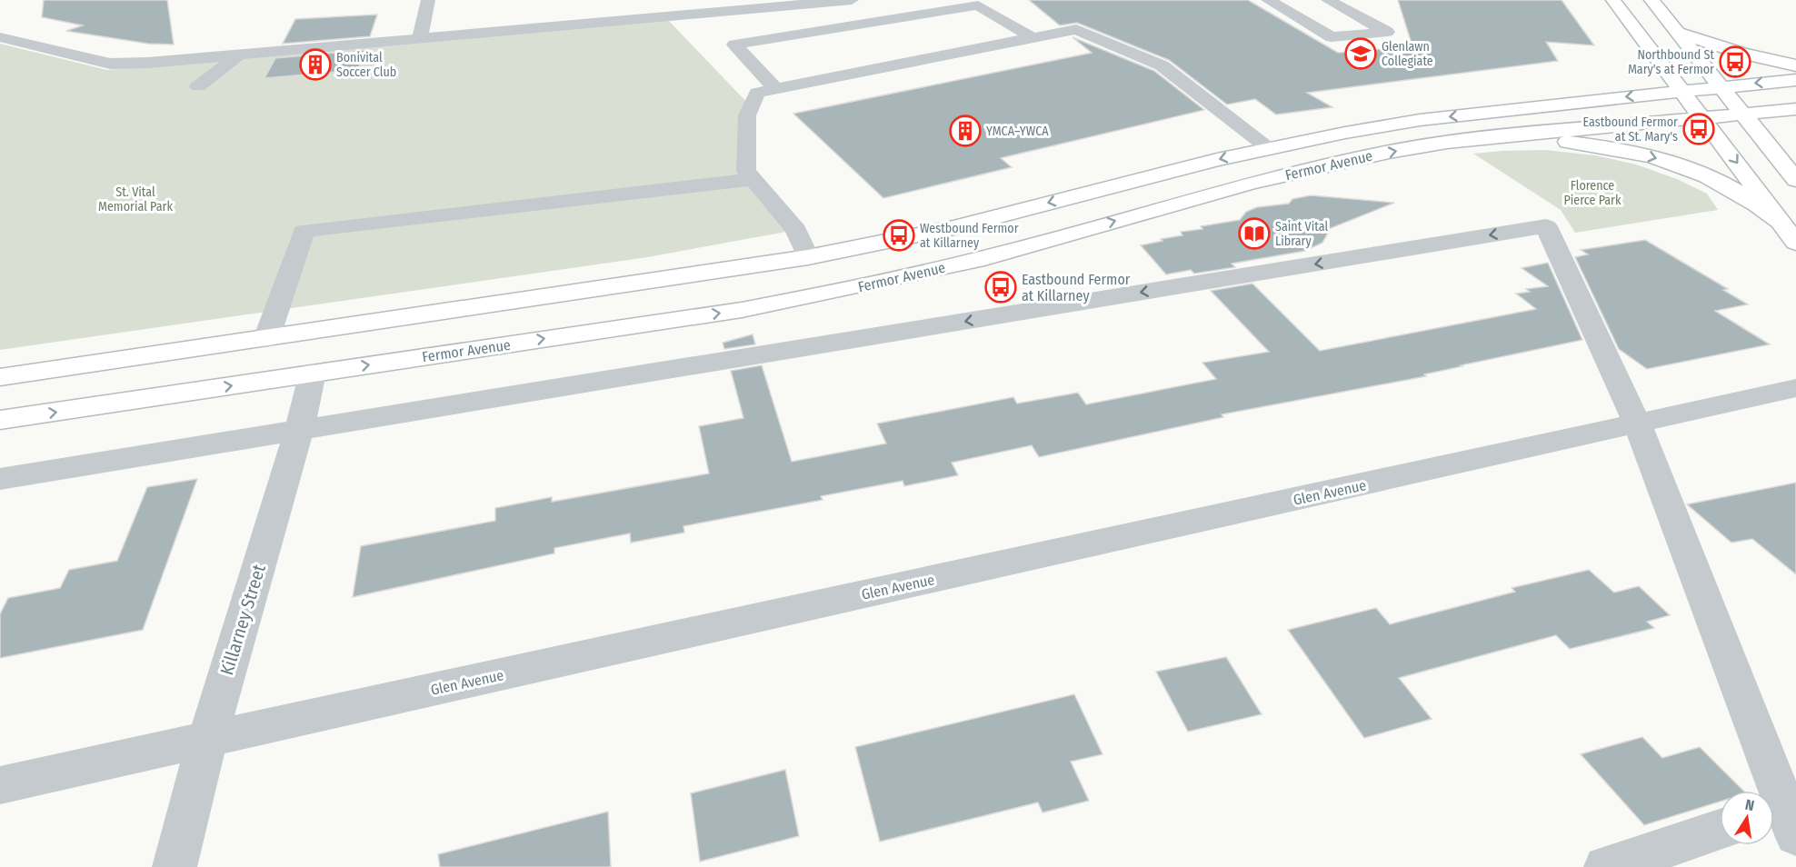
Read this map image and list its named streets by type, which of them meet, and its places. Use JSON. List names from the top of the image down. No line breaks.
{"streets":{"main road":["Fermor Avenue"],"street":["Glen Avenue","Killarney Street"]},"crossings":[["Fermor Avenue","Killarney Street"],["Glen Avenue","Killarney Street"]],"parks":["Florence Pierce Park","St. Vital Memorial Park"],"places":{"school or university":["Glenlawn Collegiate"],"bus stop":["Northbound St Mary's at Fermor","Eastbound Fermor at St. Mary's","Westbound Fermor at Killarney","Eastbound Fermor at Killarney"],"building":["Bonivital Soccer Club","YMCA–YWCA"],"library":["Saint Vital Library"]},"north":"top"}
